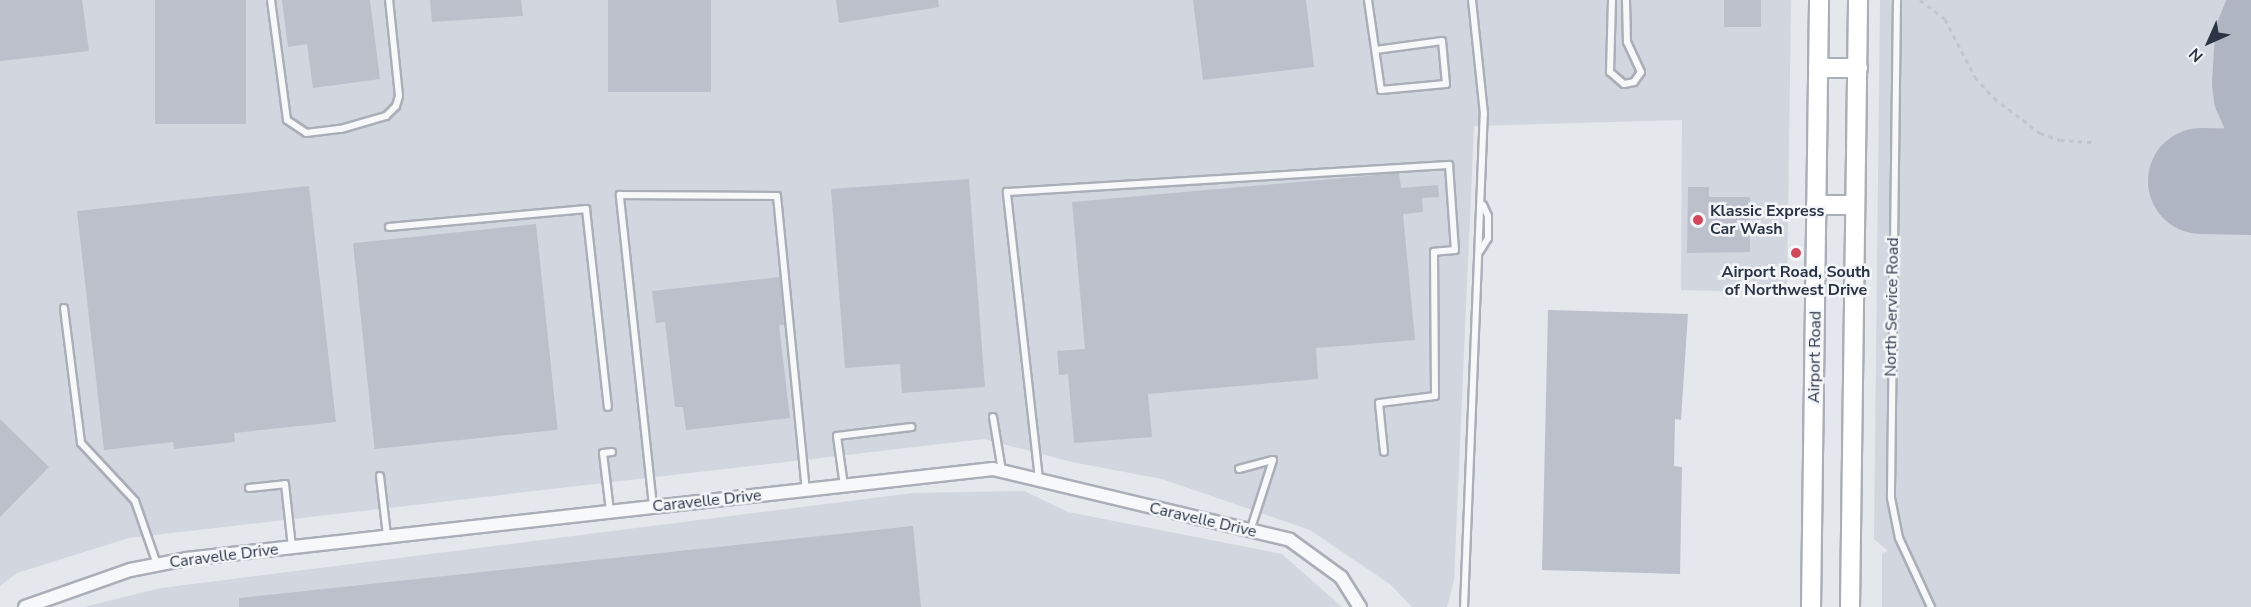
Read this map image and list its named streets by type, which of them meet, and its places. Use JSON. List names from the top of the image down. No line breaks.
{"streets":{"main road":["Airport Road"],"street":["Caravelle Drive"],"lane":["North Service Road"]},"places":["Klassic Express Car Wash","Airport Road, South of Northwest Drive"],"north":"bottom left"}
